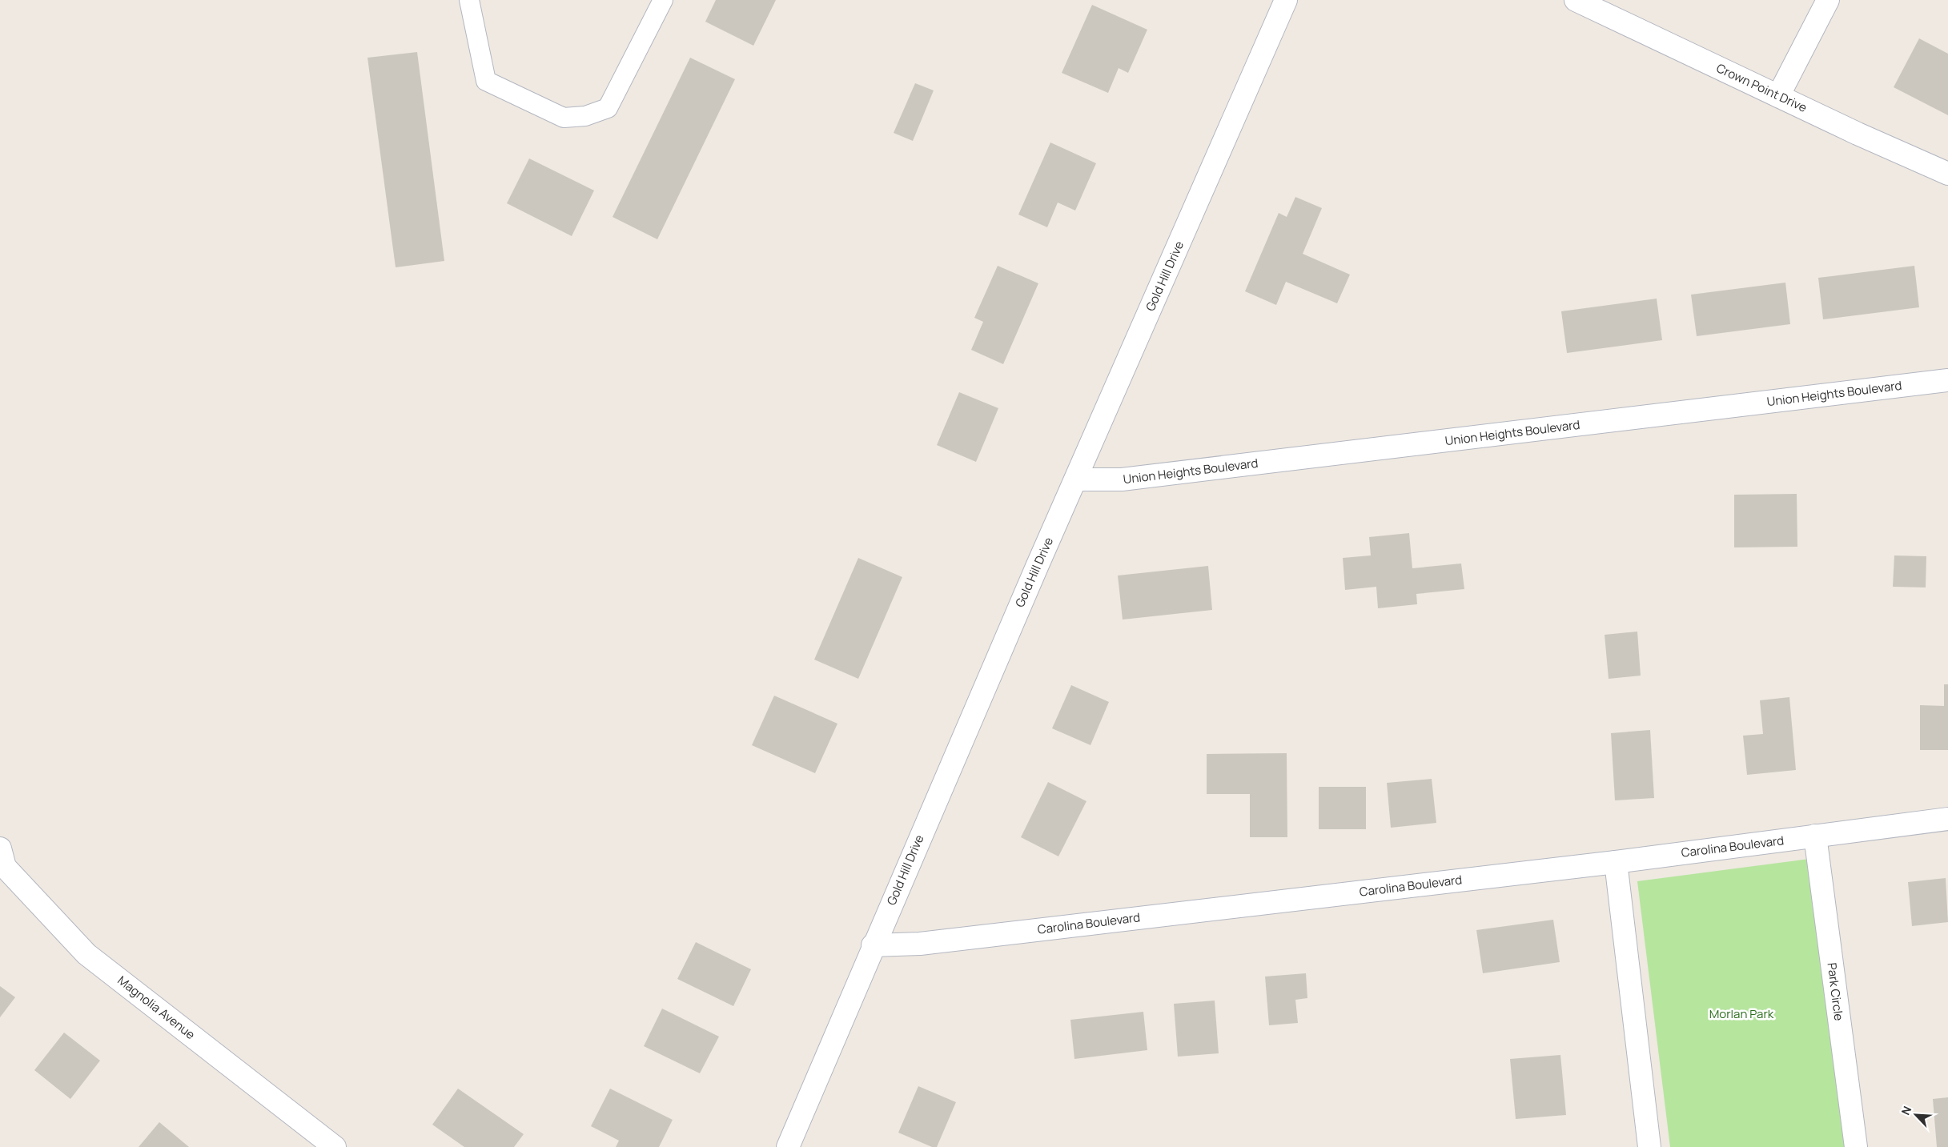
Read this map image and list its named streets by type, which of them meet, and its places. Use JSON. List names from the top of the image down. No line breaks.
{"streets":{"street":["Crown Point Drive","Gold Hill Drive","Union Heights Boulevard","Carolina Boulevard","Park Circle","Magnolia Avenue"]},"crossings":[["Gold Hill Drive","Union Heights Boulevard"],["Gold Hill Drive","Carolina Boulevard"],["Carolina Boulevard","Park Circle"]],"parks":["Morlan Park"],"north":"top left"}
